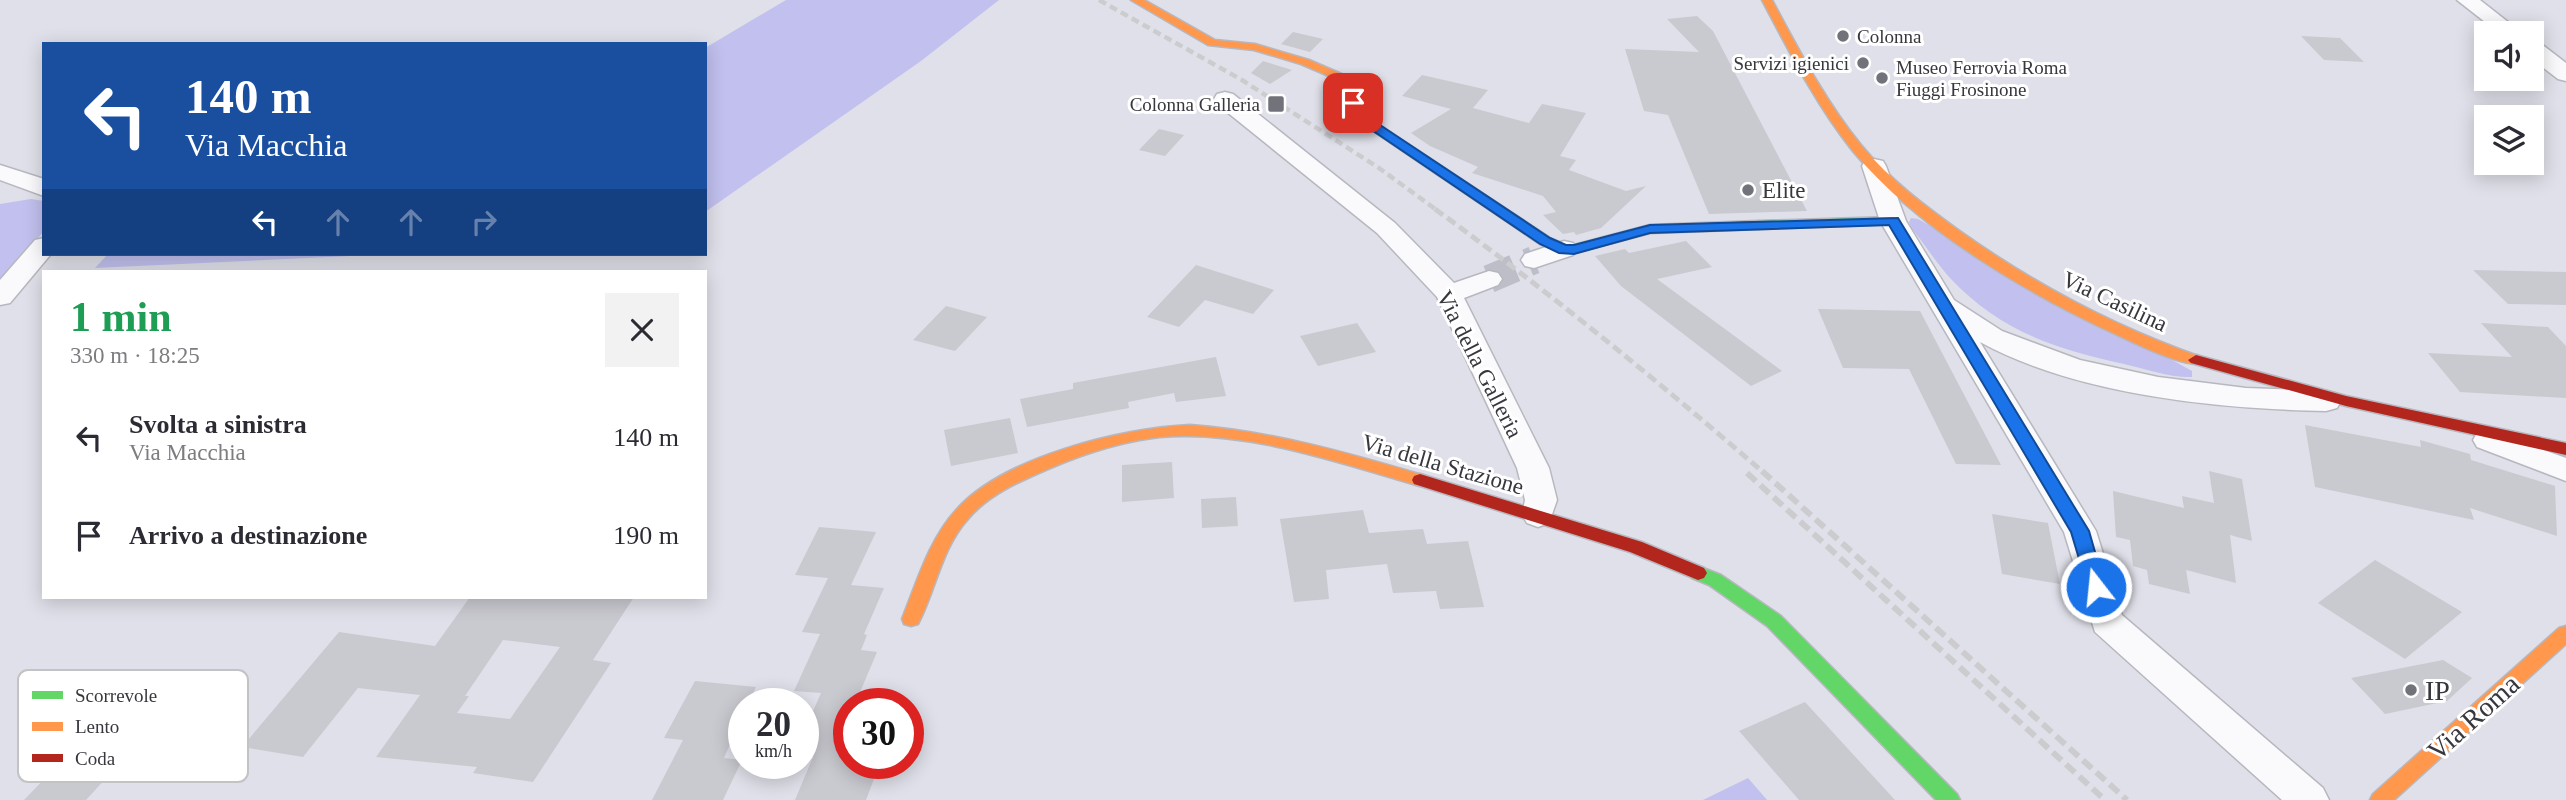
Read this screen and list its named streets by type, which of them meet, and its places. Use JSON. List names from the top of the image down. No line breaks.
{"streets":{"street":["Via Casilina","Via della Galleria","Via della Stazione","Via Roma"]},"crossings":[["Via della Galleria","Via della Stazione"]],"places":{"other":["Colonna","Servizi igienici","Museo Ferrovia Roma Fiuggi Frosinone","Elite","IP"],"transit":["Colonna Galleria"]},"legend":["Scorrevole","Lento","Coda"],"page":{"turn":["140 m","Via Macchia"],"heading":["1 min","330 m · 18:25"],"list":[{"name":"Svolta a sinistra","note":"Via Macchia","value":"140 m"},{"name":"Arrivo a destinazione","value":"190 m"}],"speed":"20 km/h","limit":"30"}}
